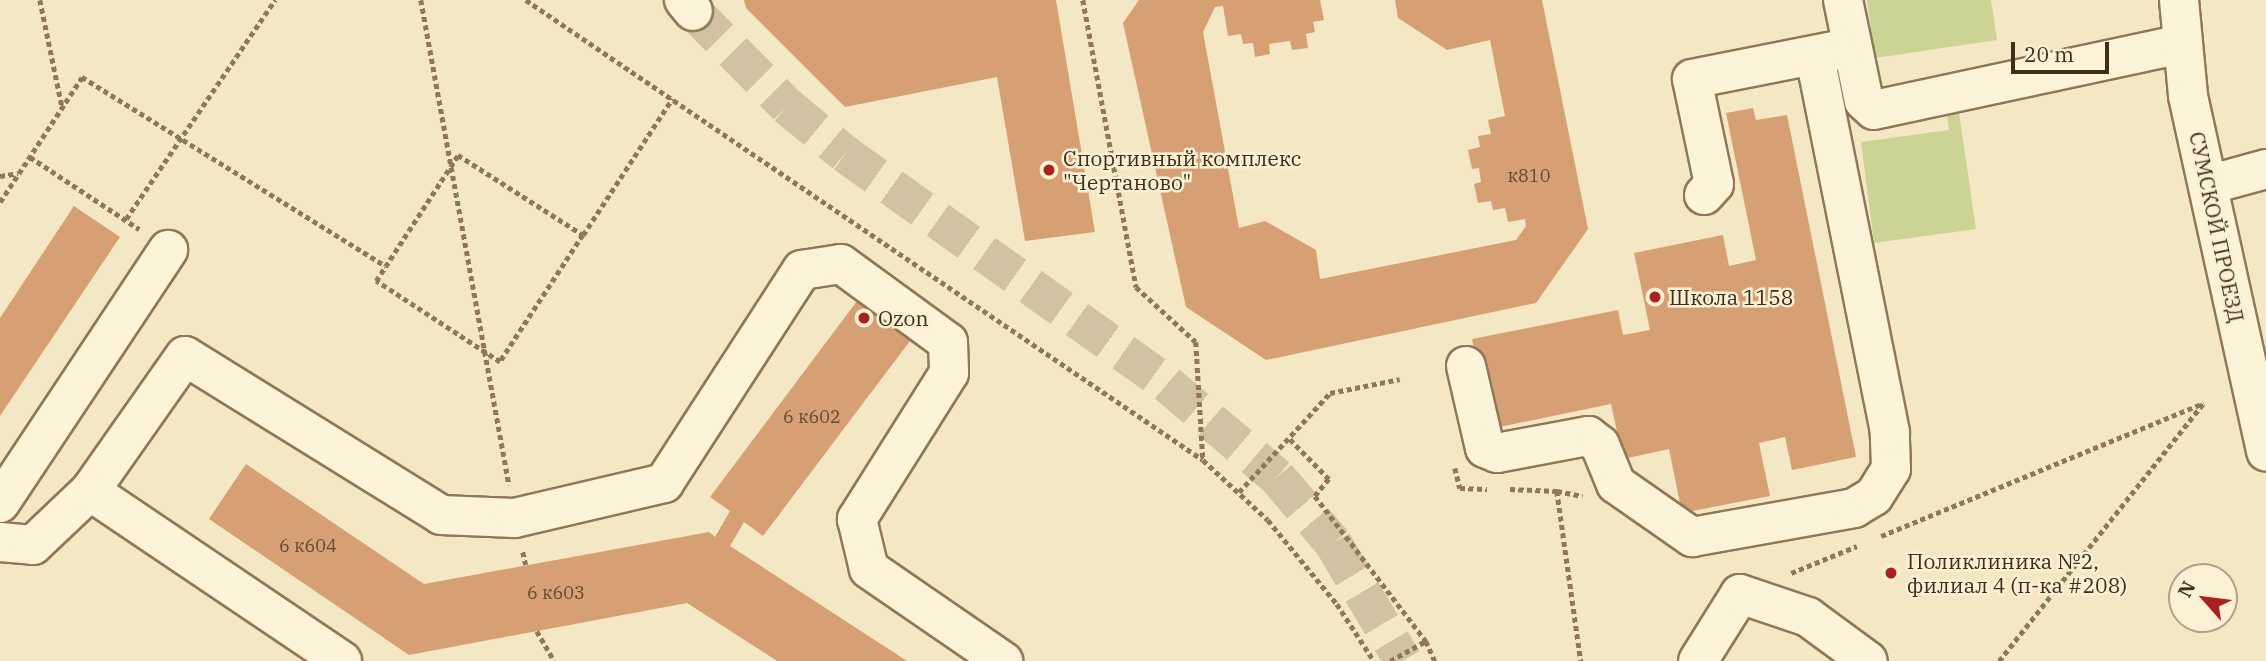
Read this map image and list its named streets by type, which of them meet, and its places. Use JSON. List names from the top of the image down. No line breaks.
{"streets":{"street":["СУМСКОЙ ПРОЕЗД"]},"places":["Спортивный комплекс \"Чертаново\"","Школа 1158","Ozon","Поликлиника №2, филиал 4 (п-ка #208)"],"house_numbers":["к810","6 к602","6 к604","6 к603"],"scale_bar":"20 m","north":"top left"}
